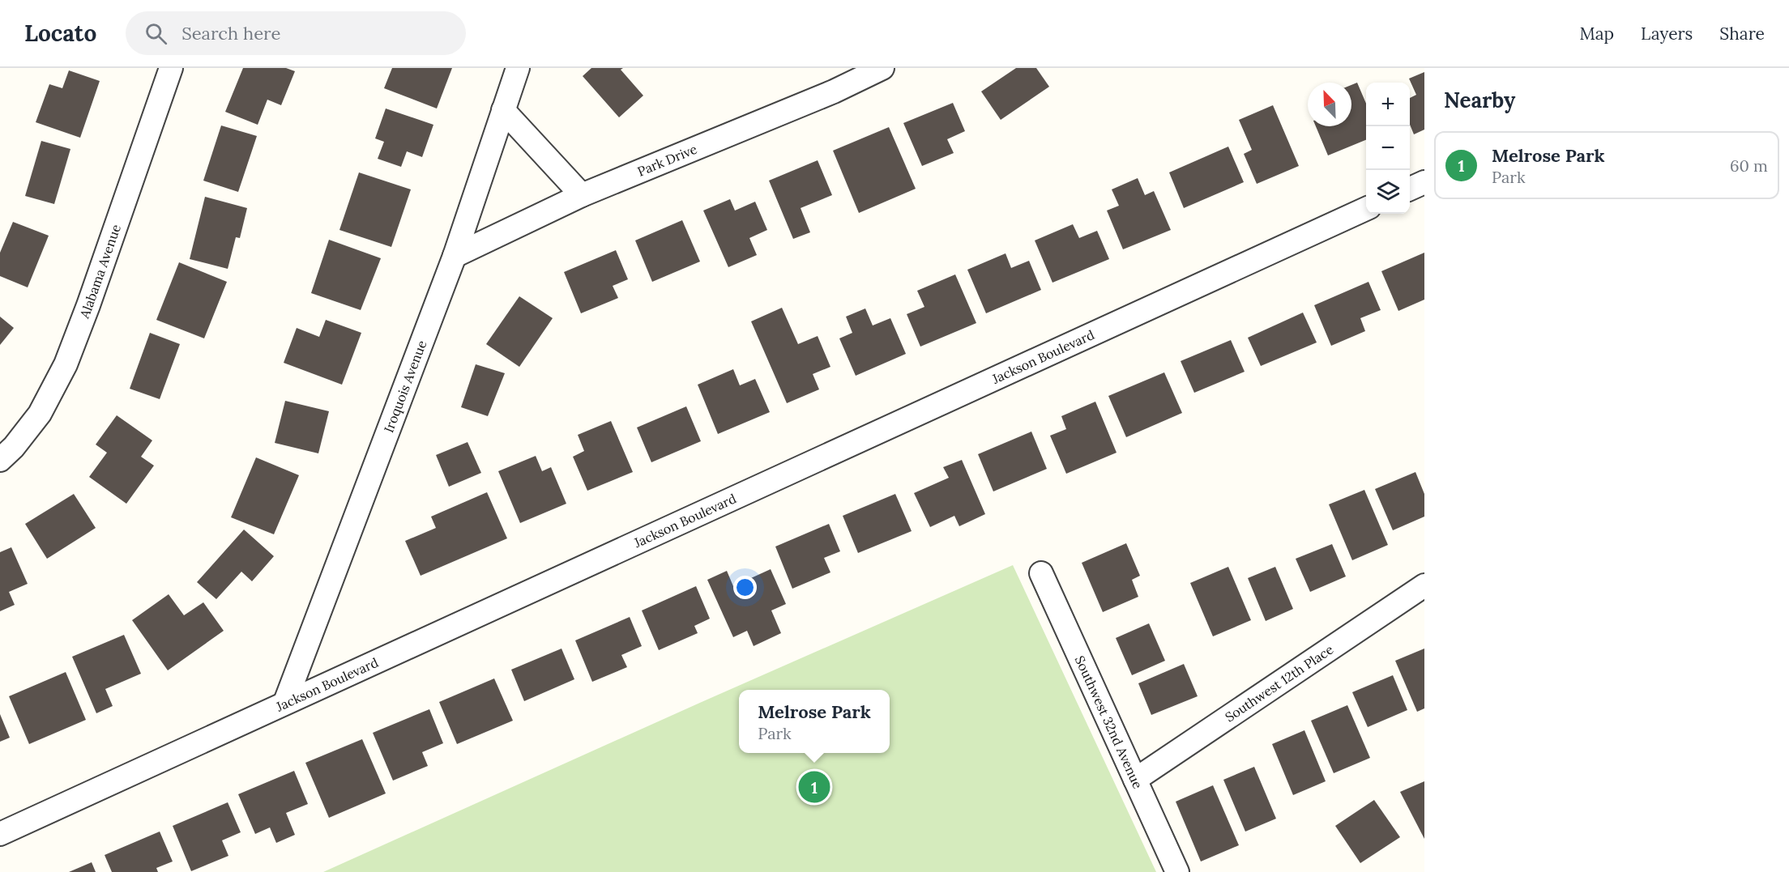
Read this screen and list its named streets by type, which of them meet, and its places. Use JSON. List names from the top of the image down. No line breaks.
{"streets":{"street":["Park Drive","Alabama Avenue","Jackson Boulevard","Iroquois Avenue","Southwest 12th Place","Southwest 32nd Avenue"]},"crossings":[["Park Drive","Iroquois Avenue"],["Jackson Boulevard","Iroquois Avenue"],["Southwest 12th Place","Southwest 32nd Avenue"]],"north":"top left","page":{"header":"Locato","search":"Search here","nav":["Map","Layers","Share"],"heading":"Nearby","map_buttons":["+","−"],"list":[{"mark":"1","name":"Melrose Park","note":"Park","value":"60 m"}],"popup":["Melrose Park","Park"],"pins":"1"}}
